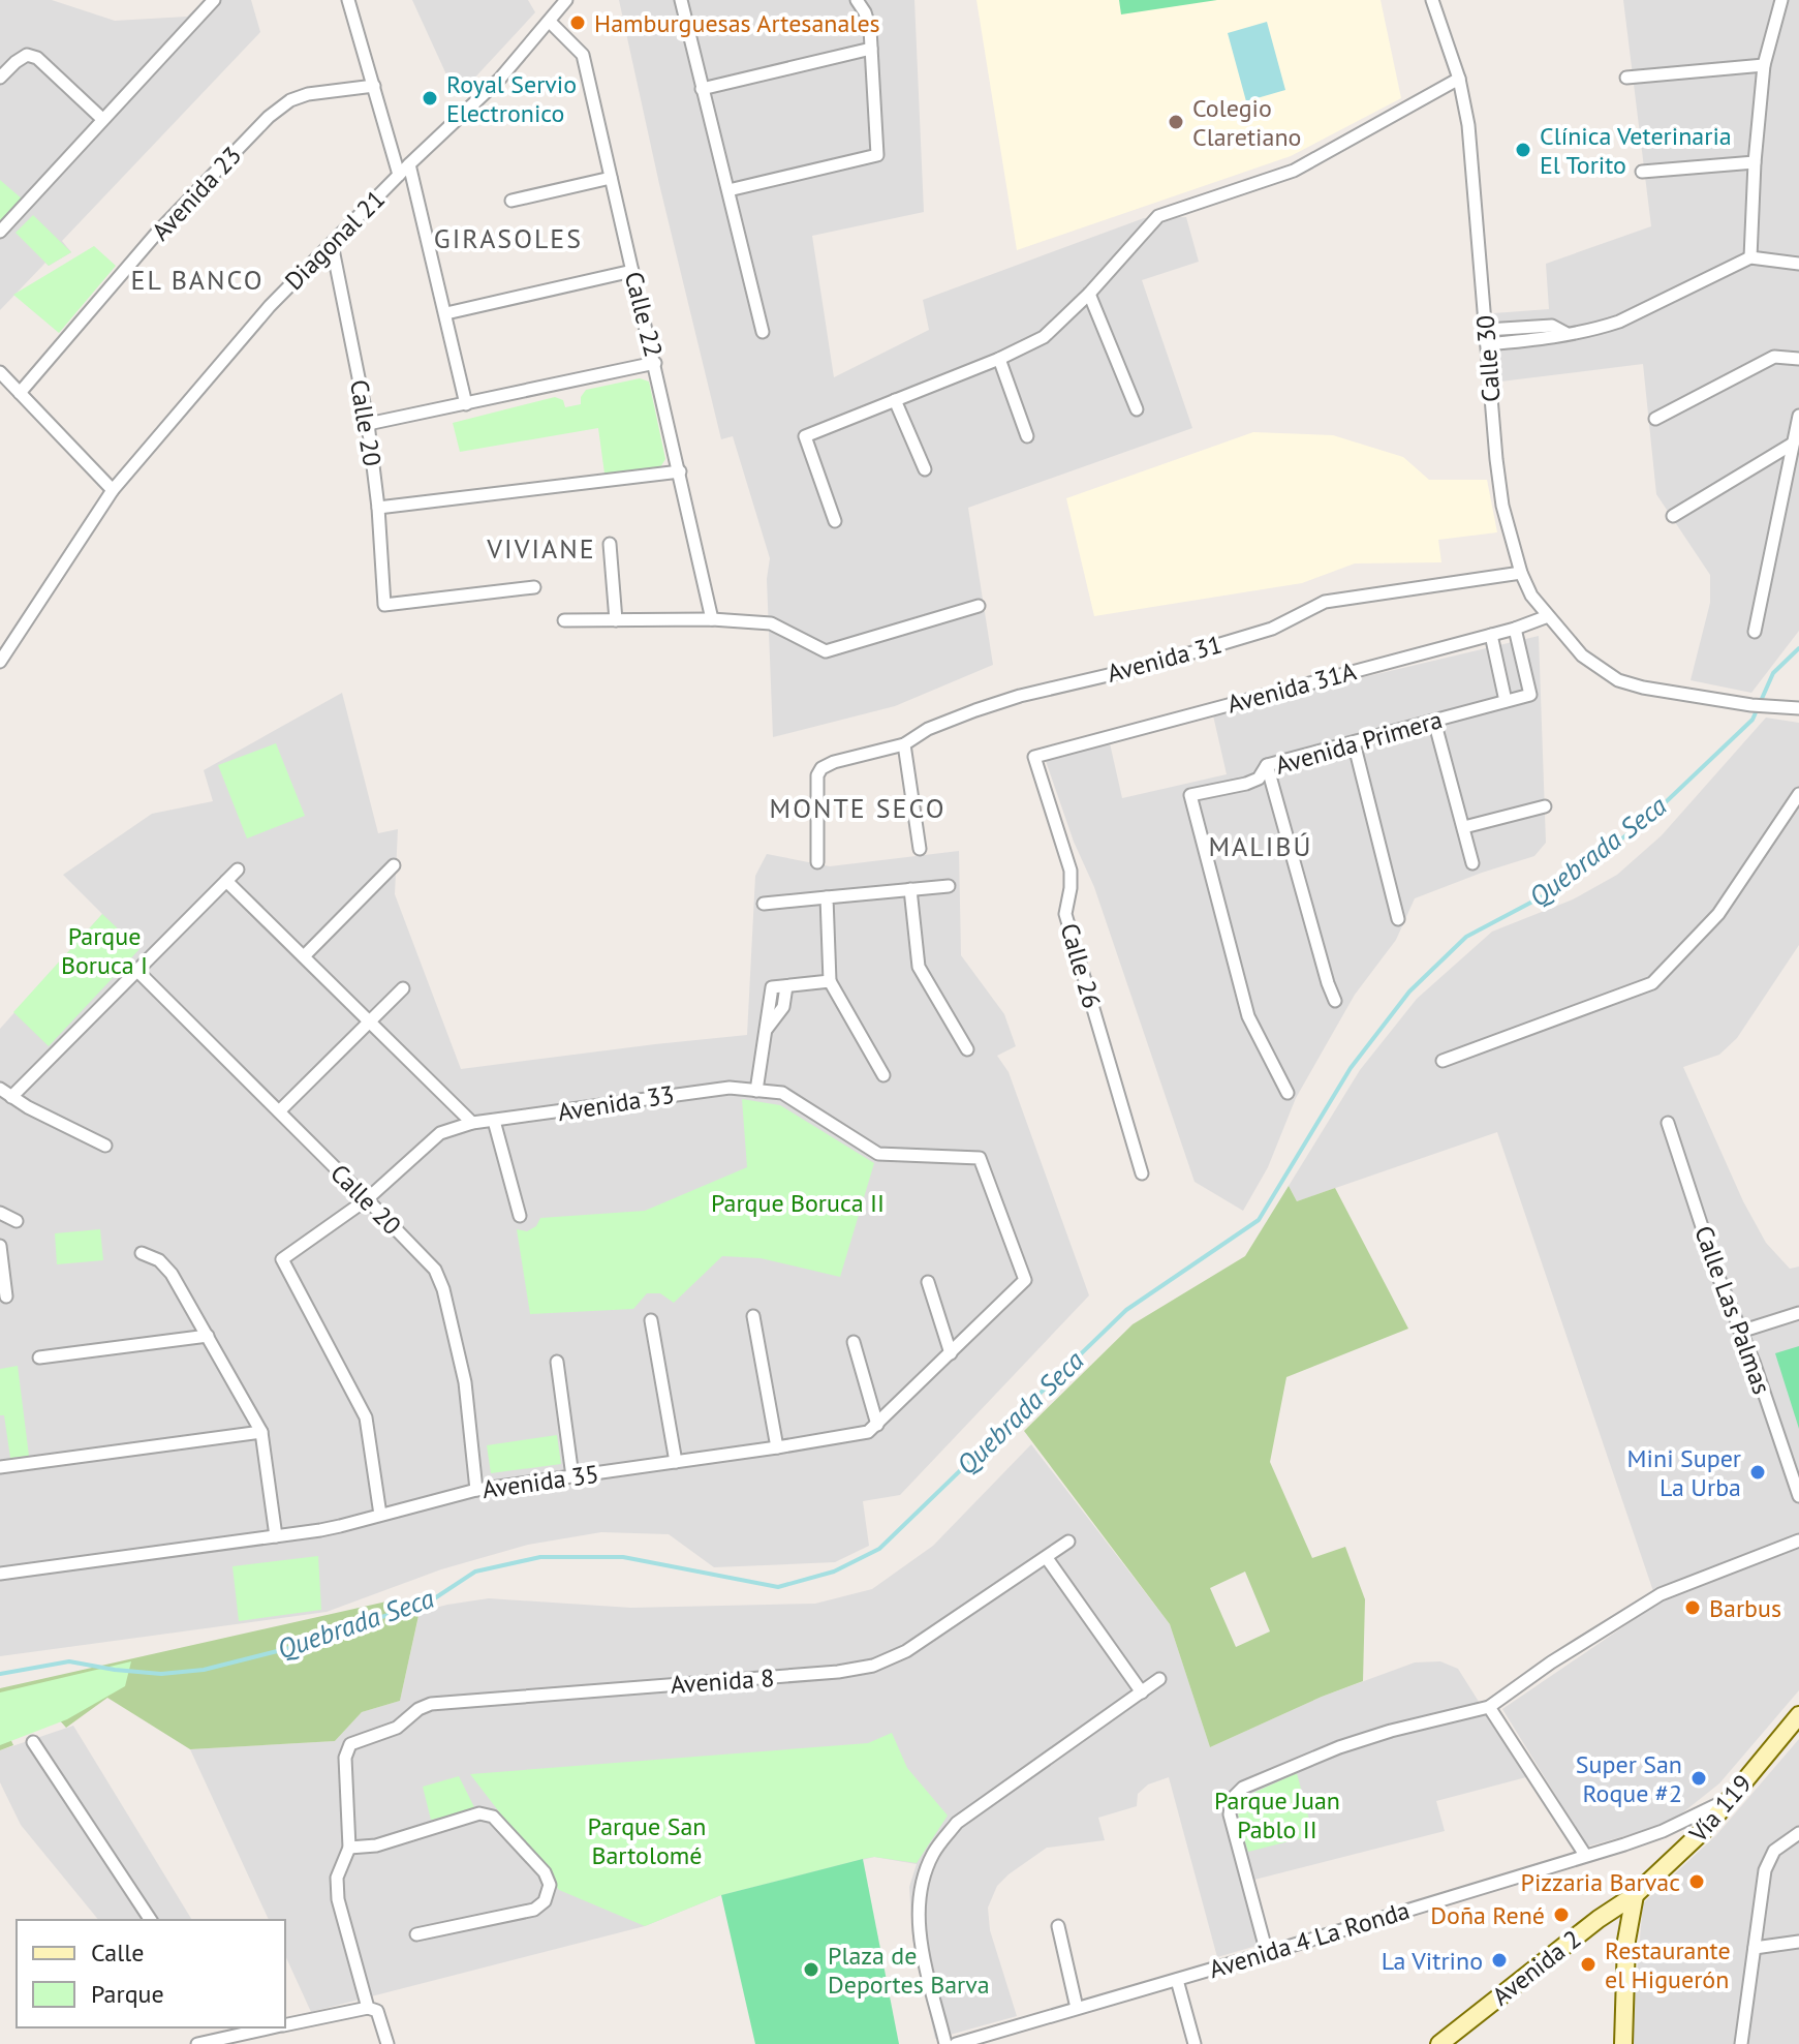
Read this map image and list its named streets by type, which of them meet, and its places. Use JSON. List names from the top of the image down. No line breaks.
{"streets":{"main road":["Vía 119","Avenida 2"],"street":["Avenida 23","Diagonal 21","Calle 22","Calle 30","Calle 20","Avenida 31","Avenida 31A","Avenida Primera","Calle 26","Avenida 33","Calle Las Palmas","Avenida 35","Avenida 8","Avenida 4 La Ronda"]},"crossings":[["Diagonal 21","Calle 22"],["Diagonal 21","Calle 20"],["Calle 30","Avenida 31"],["Calle 30","Avenida 31A"],["Calle 20","Avenida 33"],["Calle 20","Avenida 35"],["Avenida 31A","Avenida Primera"],["Avenida 31A","Calle 26"],["Avenida 33","Avenida 35"],["Vía 119","Avenida 4 La Ronda"],["Vía 119","Avenida 2"]],"districts":["GIRASOLES","EL BANCO","VIVIANE","MONTE SECO","MALIBÚ"],"water":["Quebrada Seca"],"parks":["Parque Boruca I","Parque Boruca II","Parque Juan Pablo II","Parque San Bartolomé"],"places":["Hamburguesas Artesanales","Royal Servio Electronico","Colegio Claretiano","Clínica Veterinaria El Torito","Mini Super La Urba","Barbus","Super San Roque #2","Pizzaria Barvac","Doña René","La Vitrino","Restaurante el Higuerón","Plaza de Deportes Barva"],"legend":["Calle","Parque"]}
